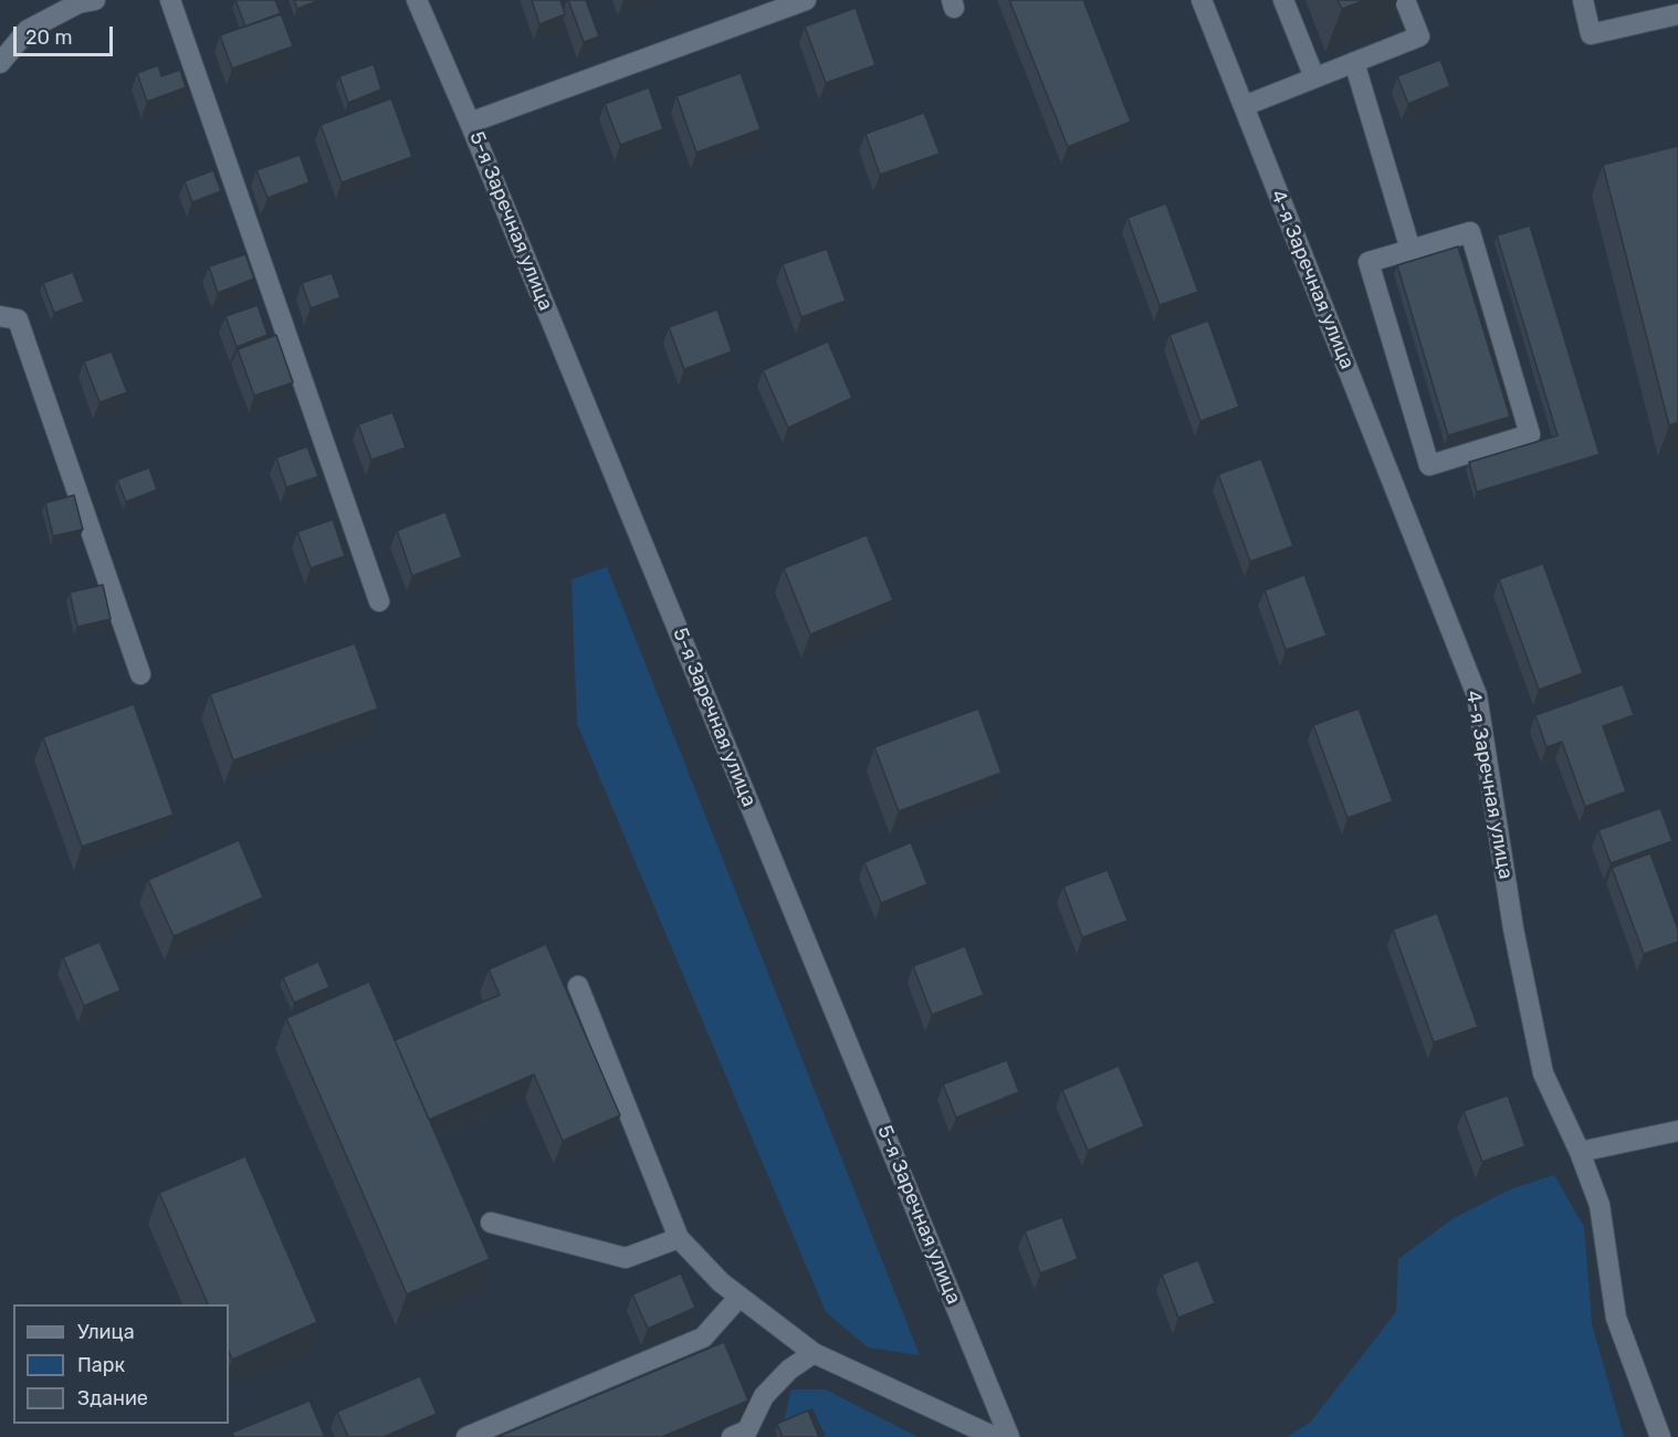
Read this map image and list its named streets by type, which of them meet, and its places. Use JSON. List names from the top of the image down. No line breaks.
{"streets":{"street":["5-я Заречная улица","4-я Заречная улица"]},"legend":["Улица","Парк","Здание"],"scale_bar":"20 m"}
